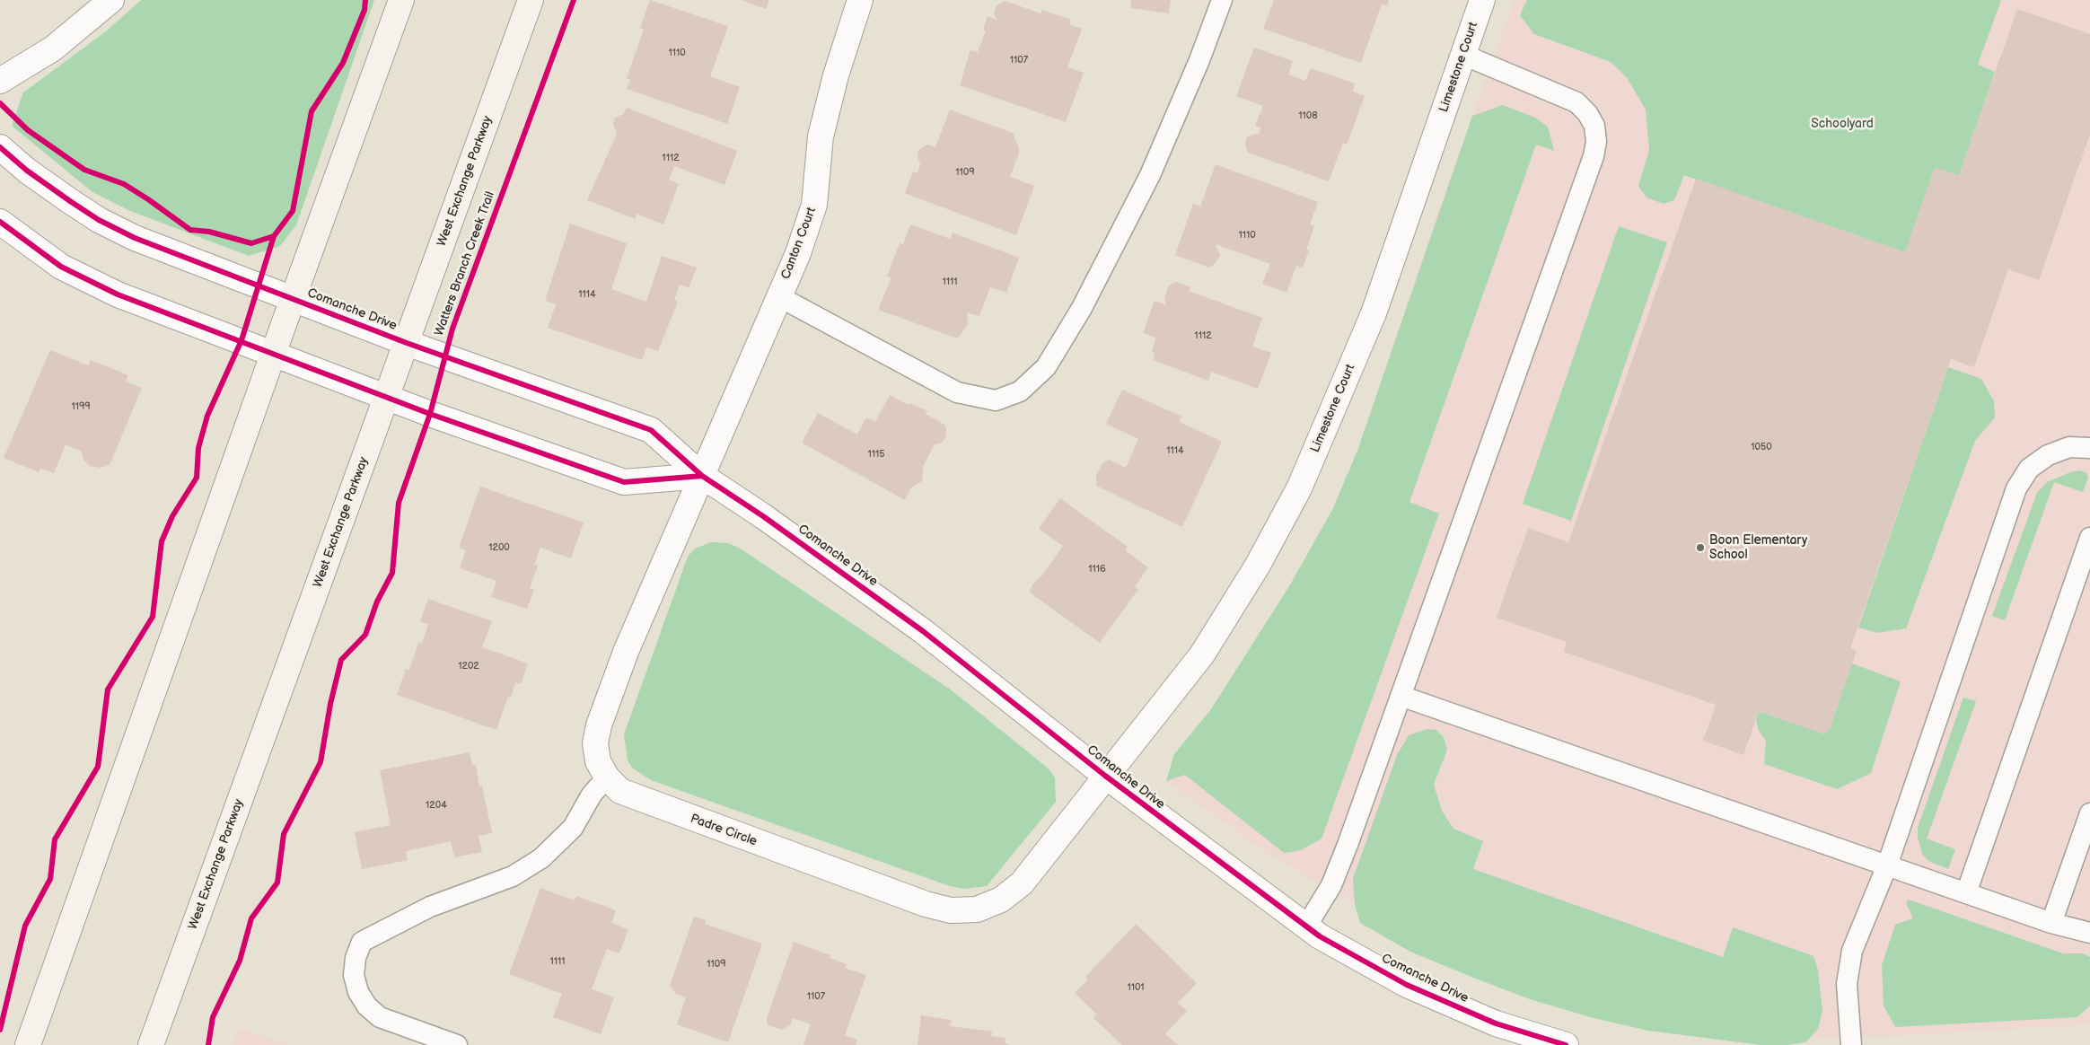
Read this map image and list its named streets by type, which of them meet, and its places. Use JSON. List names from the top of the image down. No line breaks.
{"streets":{"main road":["West Exchange Parkway"],"street":["Limestone Court","Canton Court","Comanche Drive","Padre Circle"],"cycle path":["Watters Branch Creek Trail"]},"crossings":[["Limestone Court","Comanche Drive"],["Limestone Court","Padre Circle"],["West Exchange Parkway","Comanche Drive"],["Canton Court","Comanche Drive"],["Canton Court","Padre Circle"],["Comanche Drive","Padre Circle"]],"parks":["Schoolyard"],"places":["Boon Elementary School"],"house_numbers":["1110","1107","1108","1112","1109","1110","1111","1114","1112","1199","1050","1114","1115","1200","1116","1202","1204","1111","1109","1101","1107"]}
